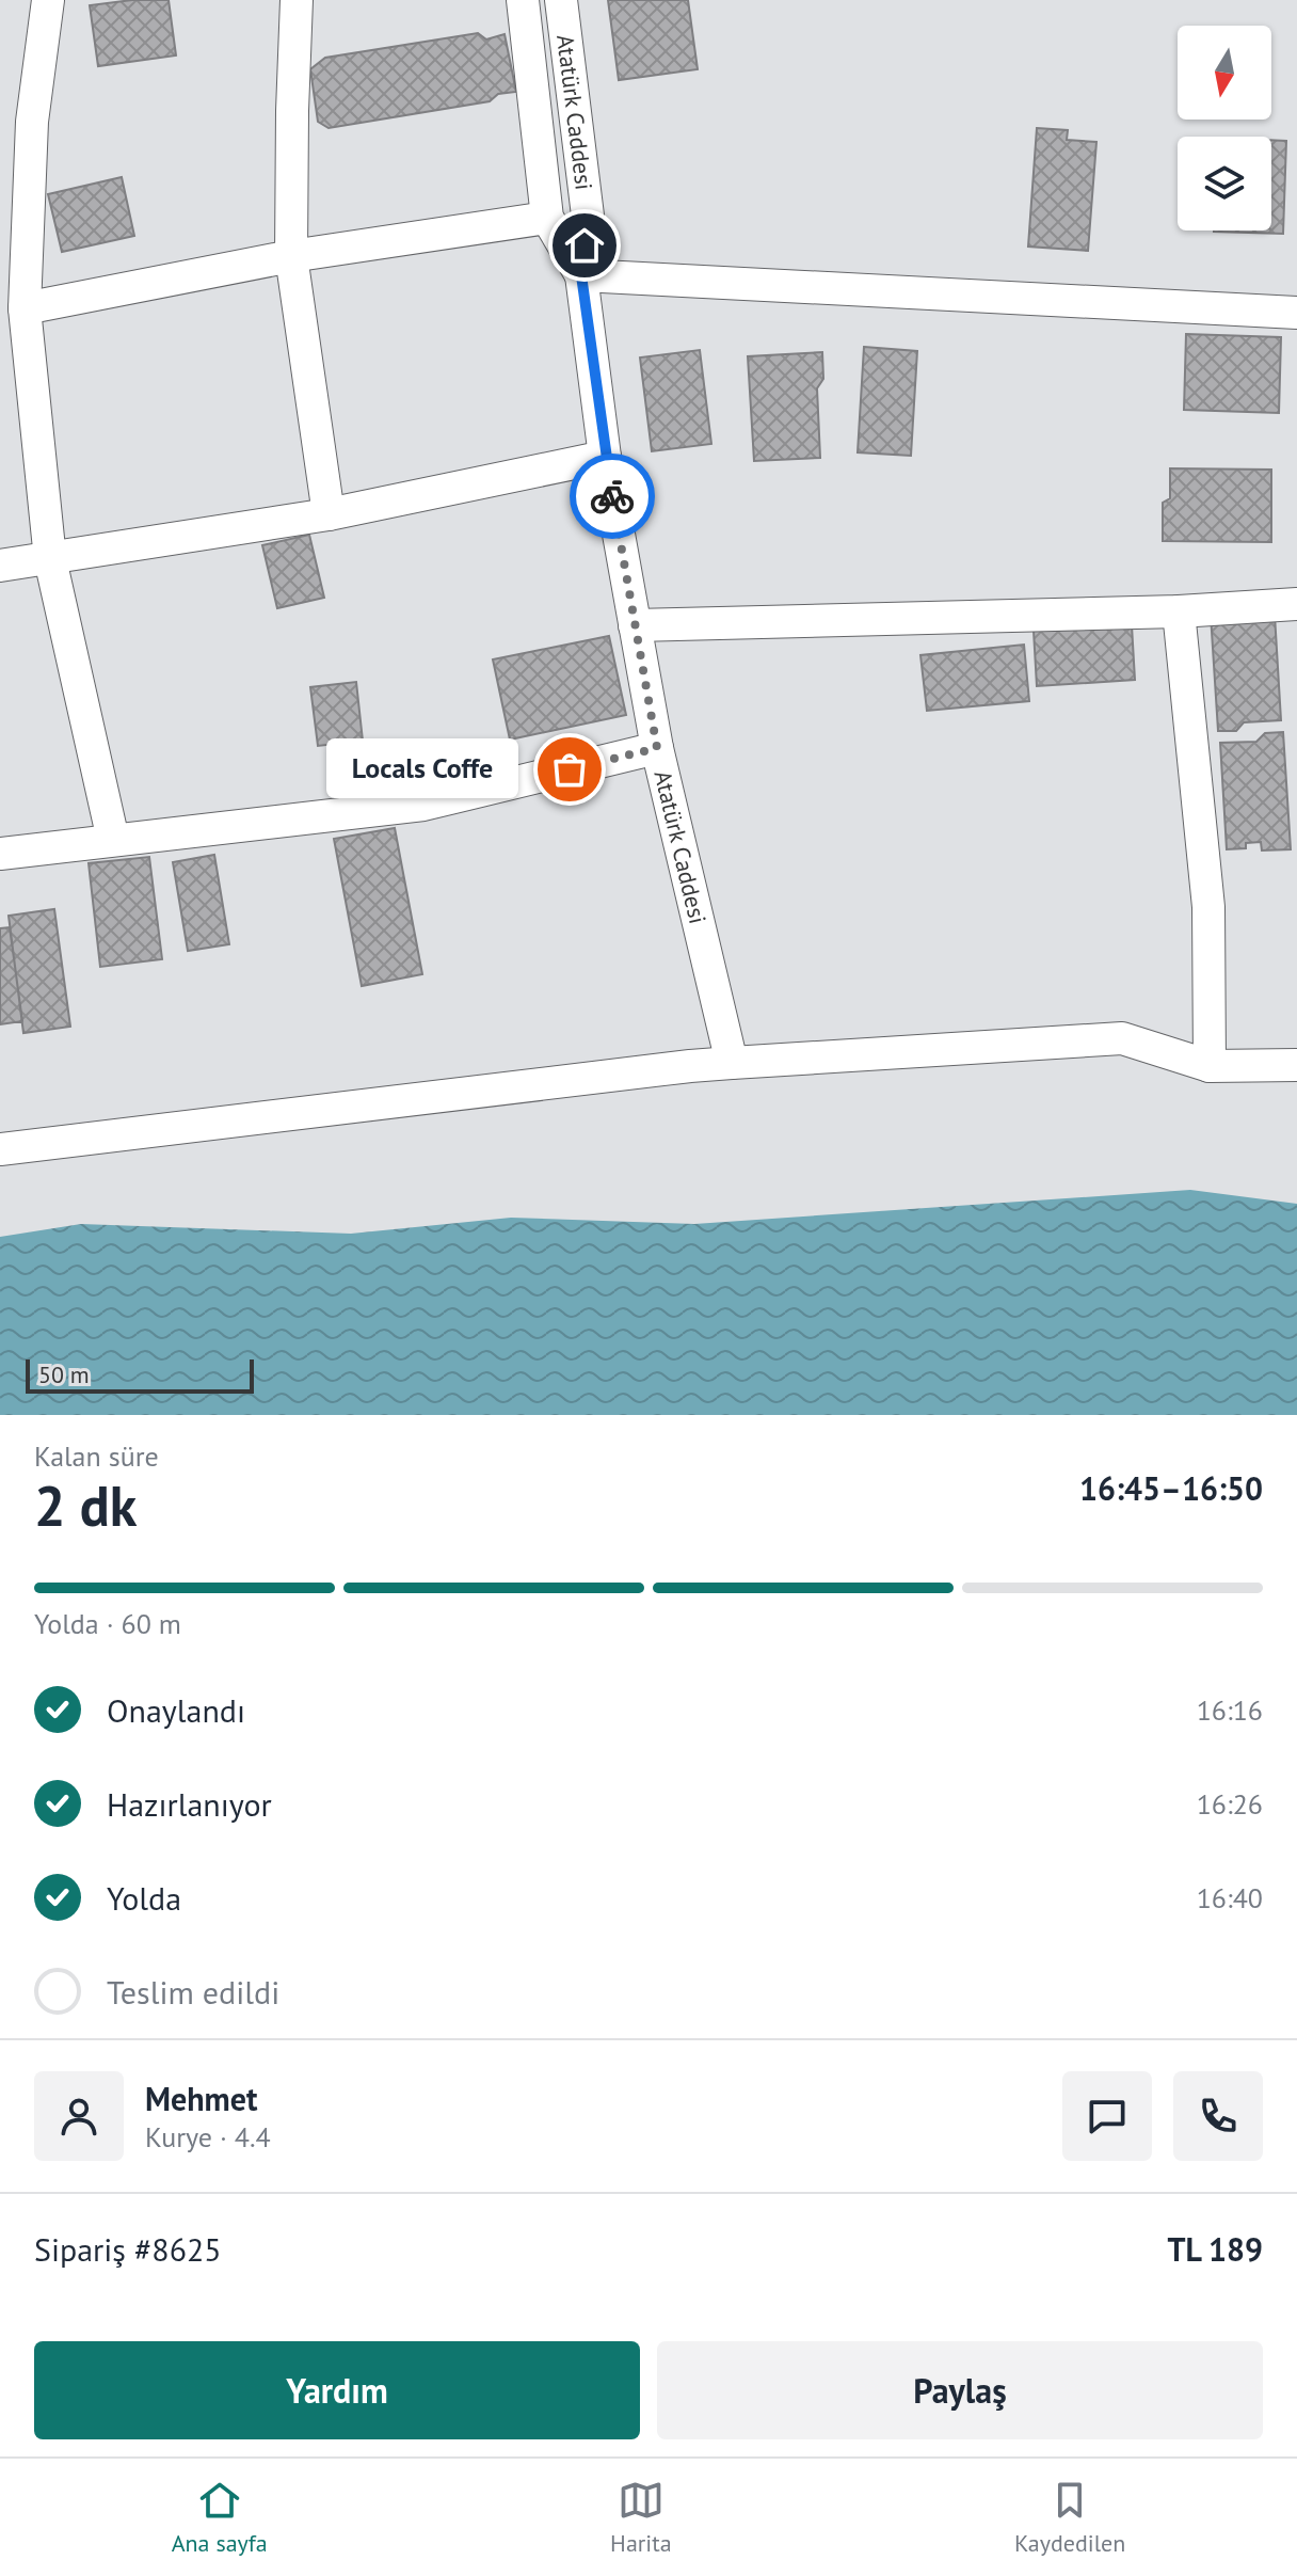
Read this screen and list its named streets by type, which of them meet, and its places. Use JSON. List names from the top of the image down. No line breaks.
{"streets":{"street":["Atatürk Caddesi"]},"places":["Locals Coffe"],"scale_bar":"50 m","north":"bottom","page":{"bubble":"Locals Coffe","scale":"50 m","heading":["2 dk","Kalan süre","16:45–16:50"],"panel":["Mehmet","Kurye · 4.4","Sipariş #8625","TL 189"],"bar":"Yolda · 60 m","list":[["Onaylandı","16:16"],["Hazırlanıyor","16:26"],["Yolda","16:40"],"Teslim edildi"],"buttons":["Yardım","Paylaş"],"tabs":["Ana sayfa","Harita","Kaydedilen"]}}
